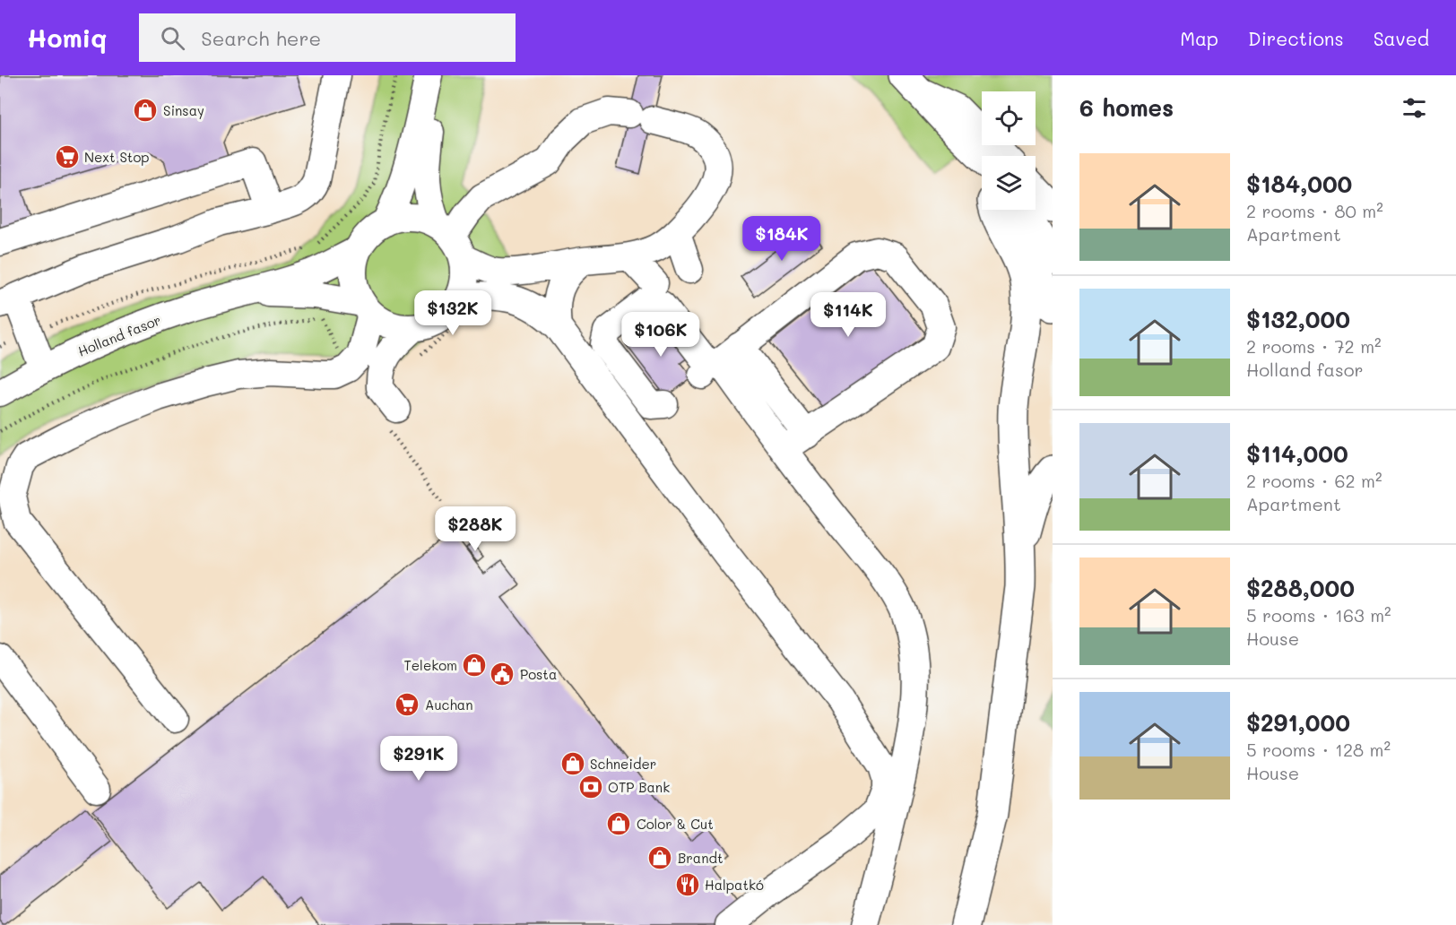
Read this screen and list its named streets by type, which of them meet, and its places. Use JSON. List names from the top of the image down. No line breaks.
{"streets":{"street":["Holland fasor"]},"places":{"shop":["Sinsay","Telekom","Schneider","Color & Cut","Brandt"],"supermarket":["Next Stop","Auchan"],"public building":["Posta"],"bank":["OTP Bank"],"restaurant":["Halpatkó"]},"page":{"header":"Homiq","search":"Search here","nav":["Map","Directions","Saved"],"heading":"6 homes","list":[{"name":"$184,000","note":"2 rooms · 80 m² · Apartment"},{"name":"$132,000","note":"2 rooms · 72 m² · Holland fasor"},{"name":"$114,000","note":"2 rooms · 62 m² · Apartment"},{"name":"$288,000","note":"5 rooms · 163 m² · House"},{"name":"$291,000","note":"5 rooms · 128 m² · House"}],"price":["$184K","$132K","$114K","$106K","$288K","$291K"]}}
